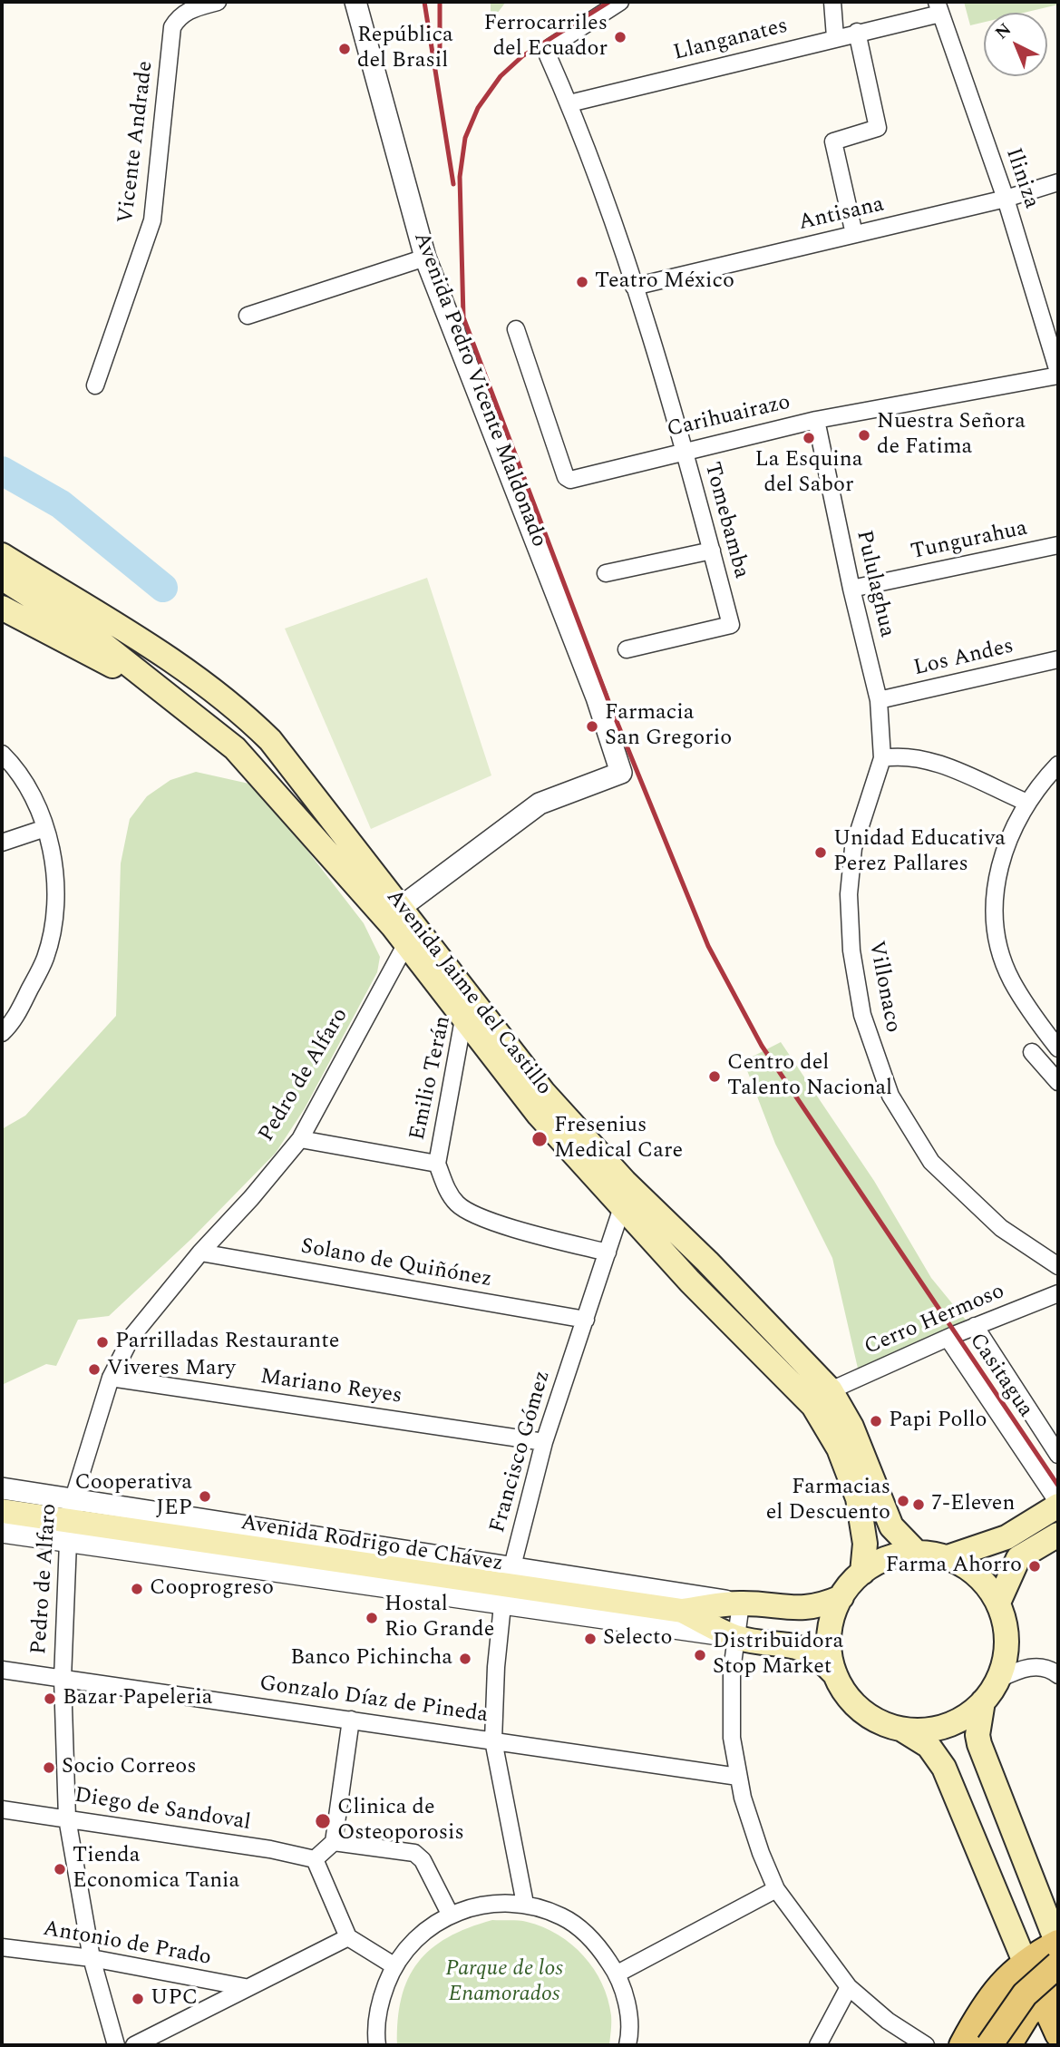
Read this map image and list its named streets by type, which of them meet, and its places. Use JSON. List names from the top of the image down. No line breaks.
{"streets":{"main road":["Avenida Jaime del Castillo","Avenida Rodrigo de Chávez"],"street":["Llanganates","Vicente Andrade","Iliniza","Antisana","Avenida Pedro Vicente Maldonado","Carihuairazo","Tomebamba","Tungurahua","Pululaghua","Los Andes","Villonaco","Pedro de Alfaro","Emilio Terán","Solano de Quiñónez","Cerro Hermoso","Casitagua","Mariano Reyes","Francisco Gómez","Gonzalo Díaz de Pineda","Diego de Sandoval","Antonio de Prado"]},"crossings":[["Llanganates","Iliniza"],["Llanganates","Tomebamba"],["Iliniza","Antisana"],["Iliniza","Carihuairazo"],["Antisana","Tomebamba"],["Avenida Pedro Vicente Maldonado","Avenida Jaime del Castillo"],["Carihuairazo","Tomebamba"],["Carihuairazo","Pululaghua"],["Tungurahua","Pululaghua"],["Pululaghua","Los Andes"],["Pululaghua","Villonaco"],["Avenida Jaime del Castillo","Pedro de Alfaro"],["Avenida Jaime del Castillo","Emilio Terán"],["Avenida Jaime del Castillo","Cerro Hermoso"],["Avenida Jaime del Castillo","Francisco Gómez"],["Avenida Jaime del Castillo","Avenida Rodrigo de Chávez"],["Pedro de Alfaro","Solano de Quiñónez"],["Pedro de Alfaro","Mariano Reyes"],["Pedro de Alfaro","Avenida Rodrigo de Chávez"],["Pedro de Alfaro","Gonzalo Díaz de Pineda"],["Pedro de Alfaro","Diego de Sandoval"],["Pedro de Alfaro","Antonio de Prado"],["Solano de Quiñónez","Francisco Gómez"],["Cerro Hermoso","Casitagua"],["Mariano Reyes","Francisco Gómez"],["Francisco Gómez","Avenida Rodrigo de Chávez"],["Francisco Gómez","Gonzalo Díaz de Pineda"]],"parks":["Parque de los Enamorados"],"places":["Ferrocarriles del Ecuador","República del Brasil","Teatro México","Nuestra Señora de Fatima","La Esquina del Sabor","Farmacia San Gregorio","Unidad Educativa Perez Pallares","Centro del Talento Nacional","Fresenius Medical Care","Parrilladas Restaurante","Viveres Mary","Papi Pollo","Cooperativa JEP","Farmacias el Descuento","7-Eleven","Farma Ahorro","Cooprogreso","Hostal Rio Grande","Selecto","Distribuidora Stop Market","Banco Pichincha","Bazar Papeleria","Socio Correos","Clinica de Osteoporosis","Tienda Economica Tania","UPC"],"north":"top left"}
